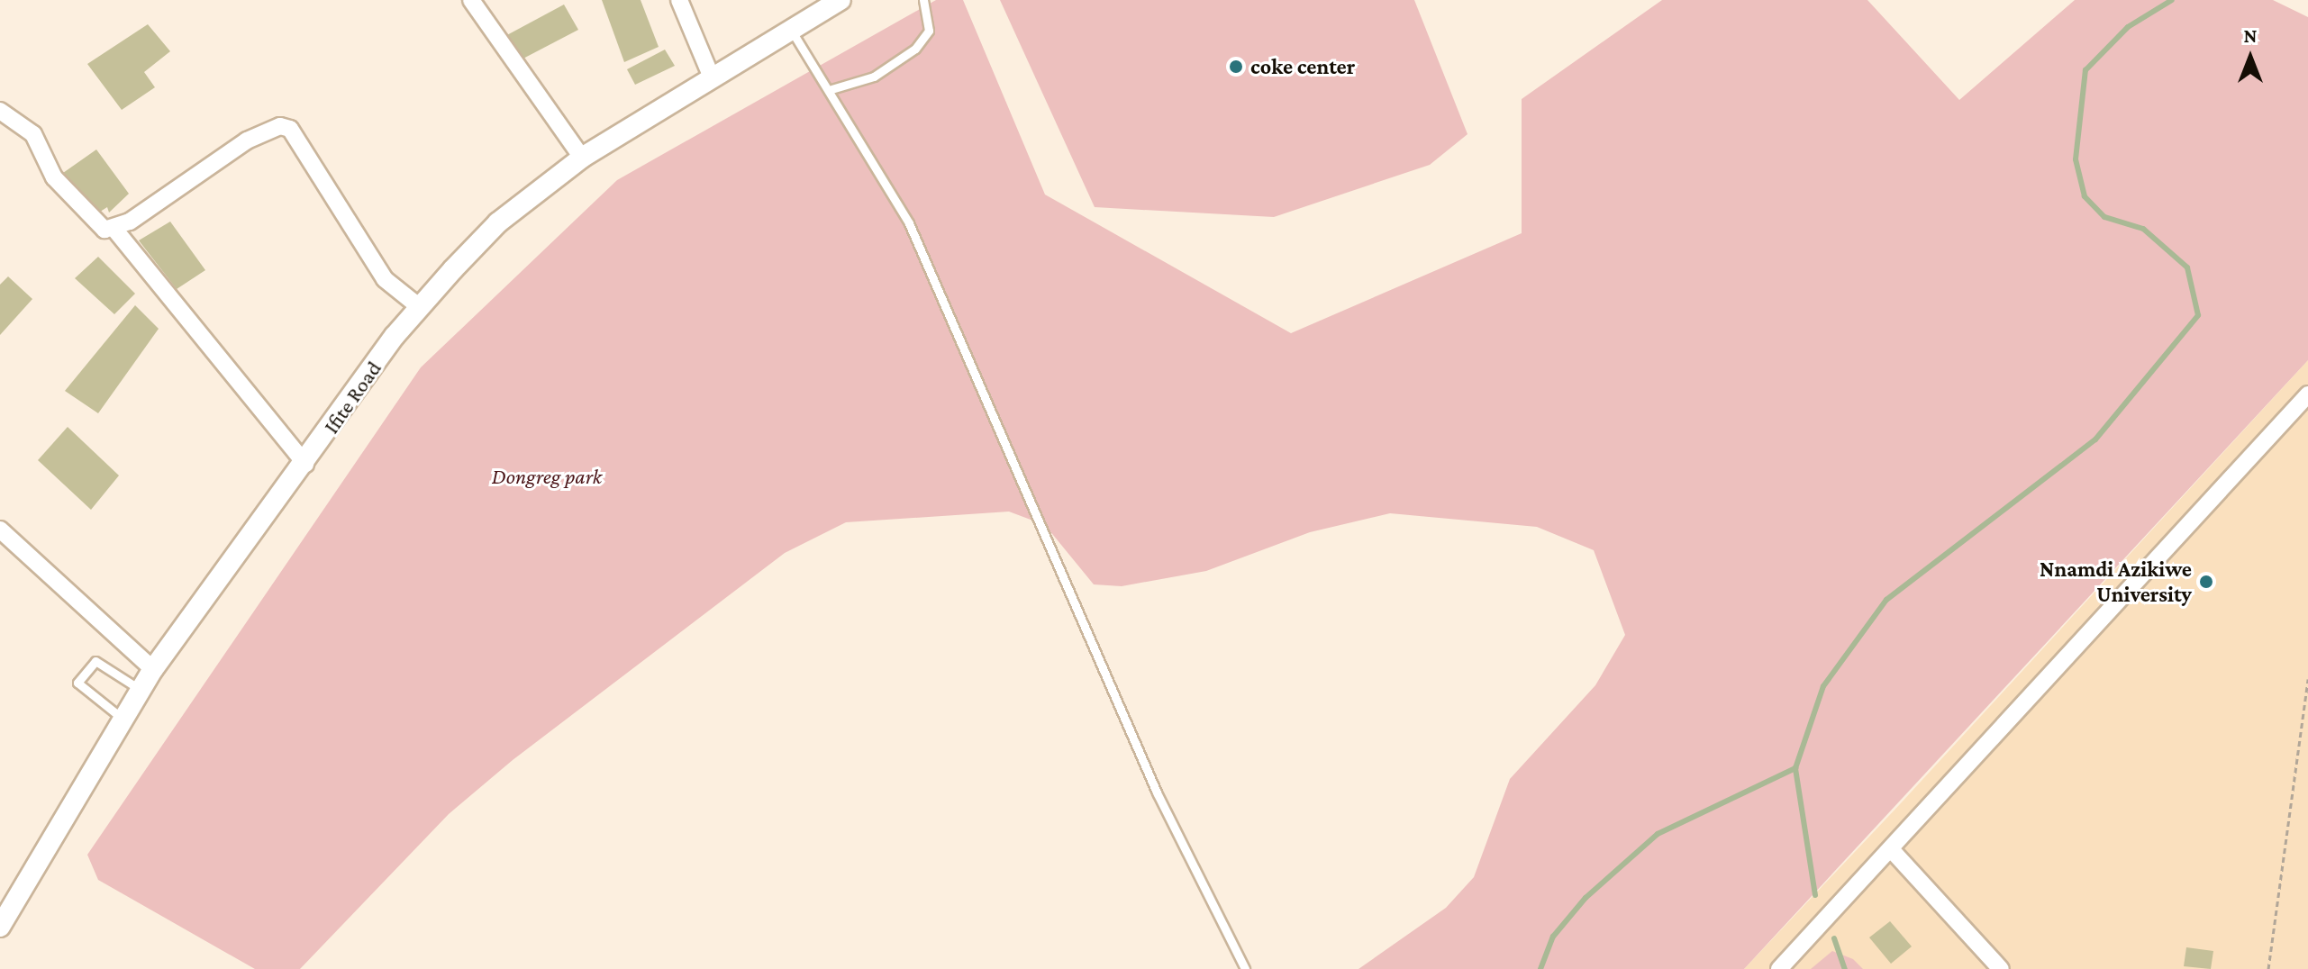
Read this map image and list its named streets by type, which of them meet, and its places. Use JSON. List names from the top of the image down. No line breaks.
{"streets":{"street":["Ifite Road"]},"parks":["Dongreg park"],"places":["coke center","Nnamdi Azikiwe University"],"north":"top"}
